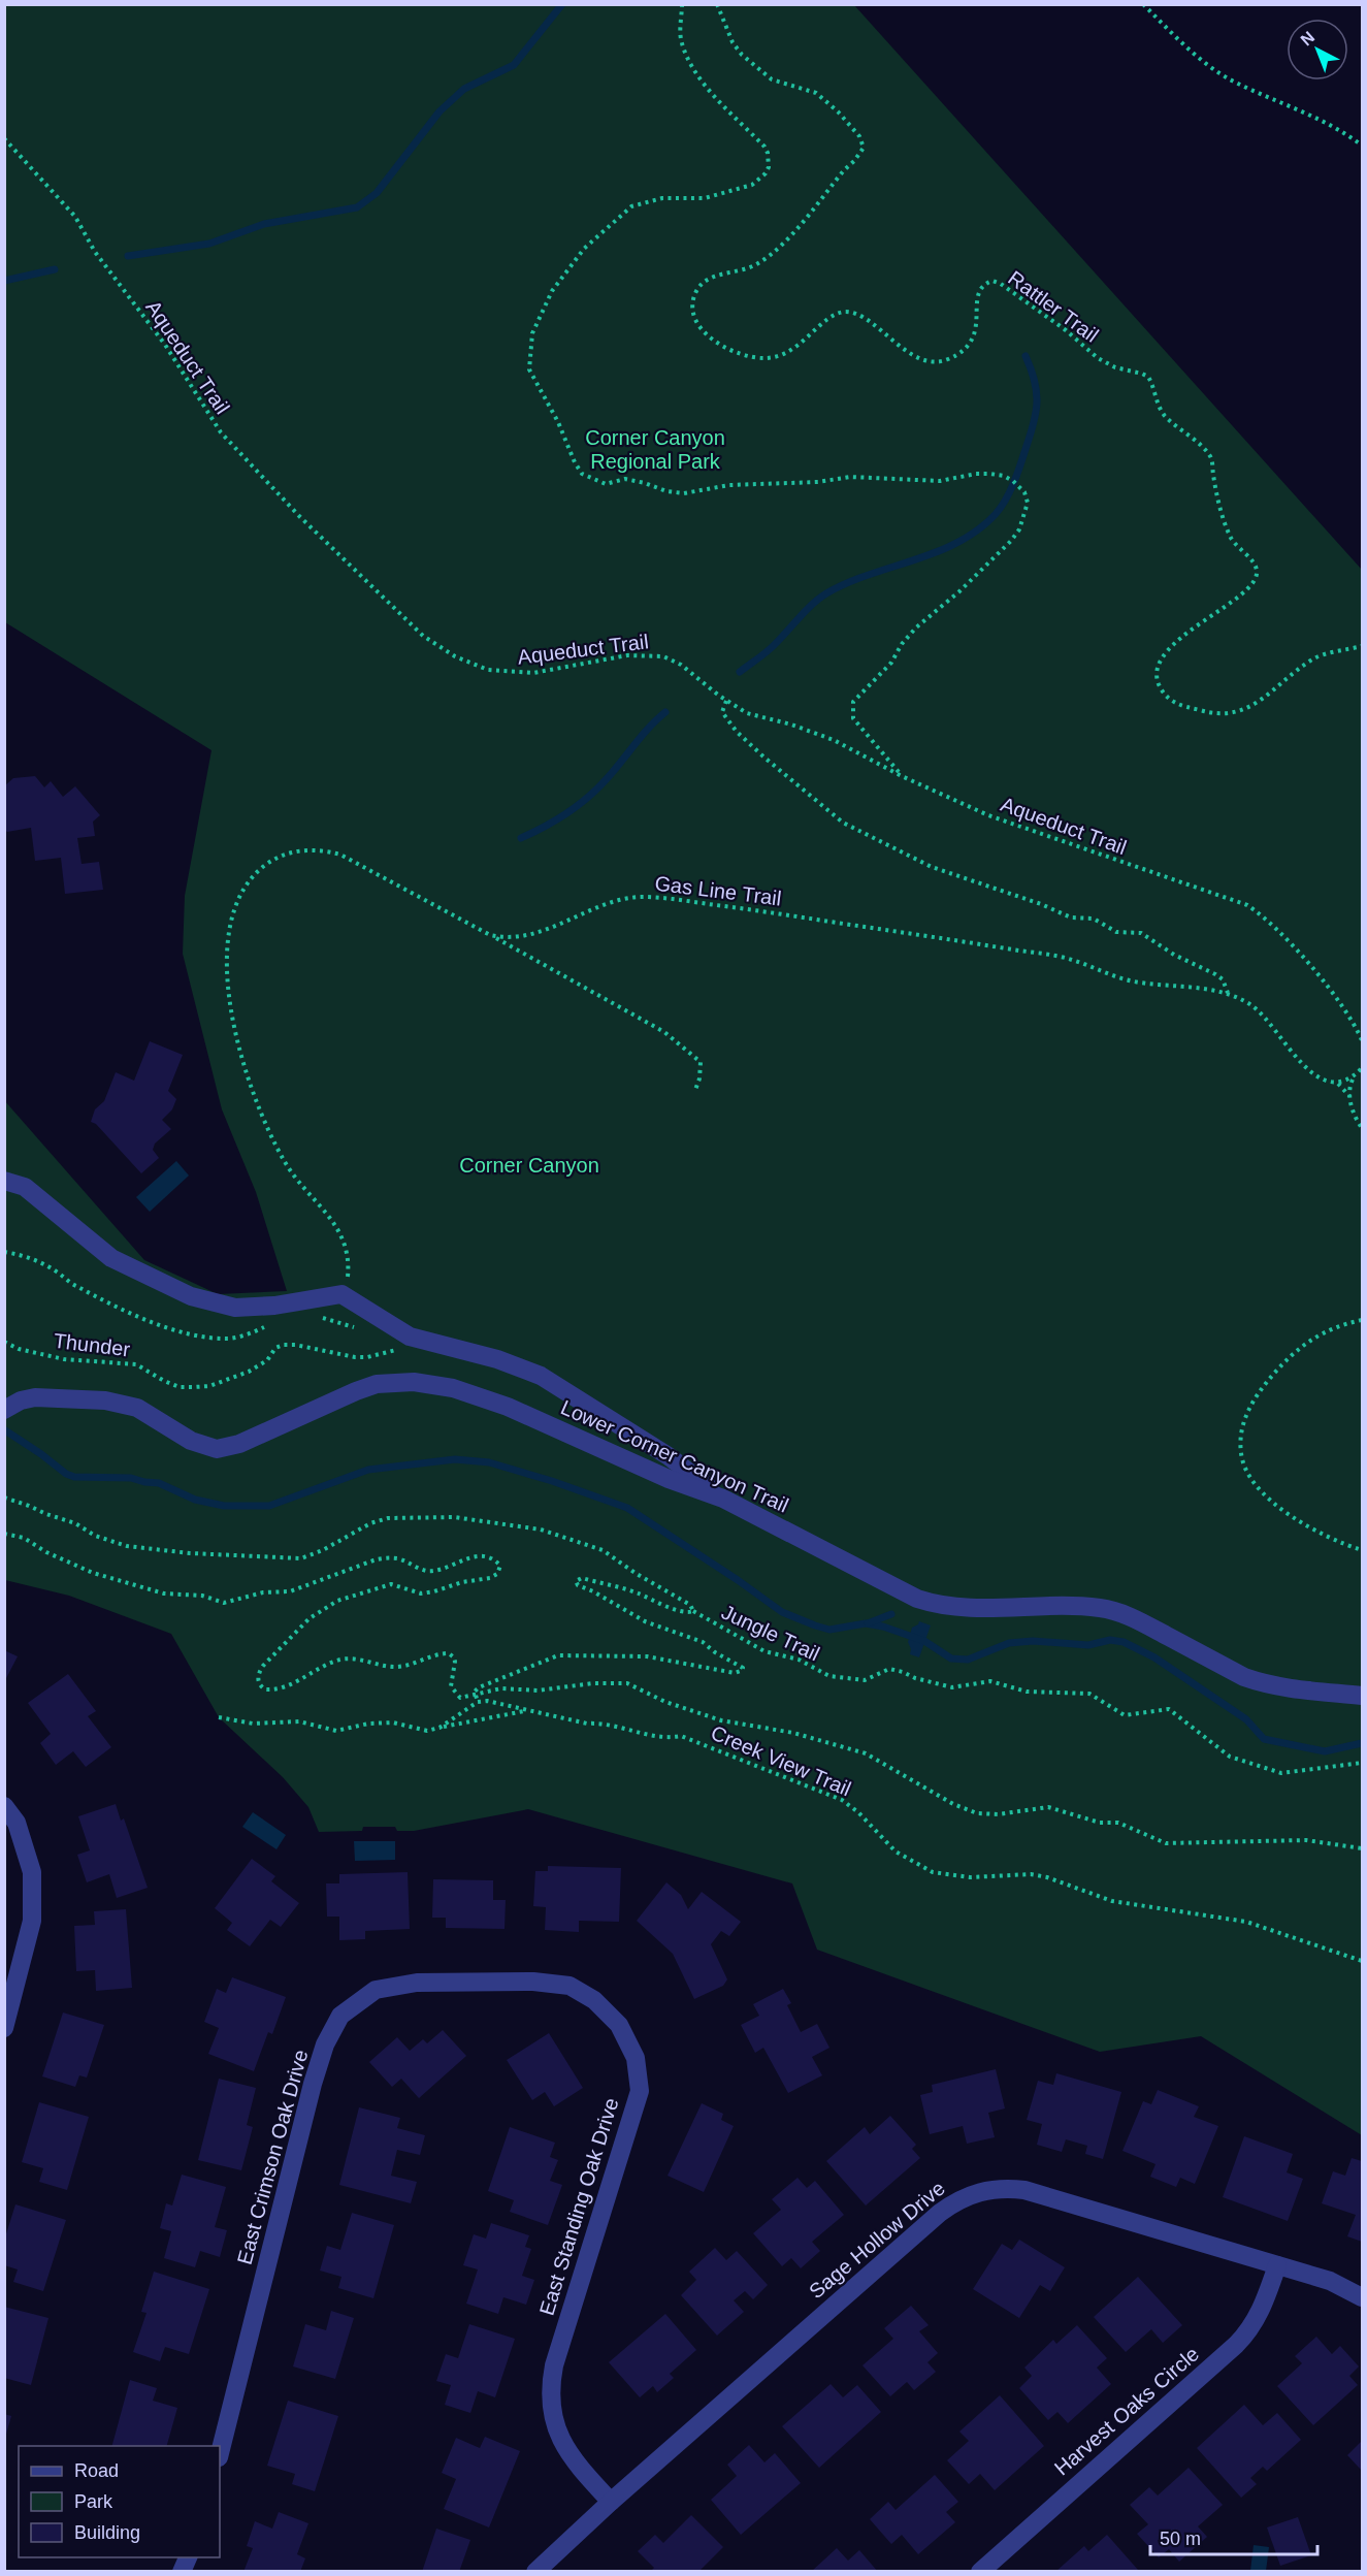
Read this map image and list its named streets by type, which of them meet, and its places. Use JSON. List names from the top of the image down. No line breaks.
{"streets":{"street":["Lower Corner Canyon Trail","East Crimson Oak Drive","East Standing Oak Drive","Sage Hollow Drive","Harvest Oaks Circle"],"path":["Rattler Trail","Aqueduct Trail","Gas Line Trail","Thunder","Jungle Trail","Creek View Trail"]},"crossings":[["East Crimson Oak Drive","East Standing Oak Drive"],["East Standing Oak Drive","Sage Hollow Drive"],["Sage Hollow Drive","Harvest Oaks Circle"]],"parks":["Corner Canyon Regional Park","Corner Canyon"],"legend":["Road","Park","Building"],"scale_bar":"50 m","north":"top left"}
